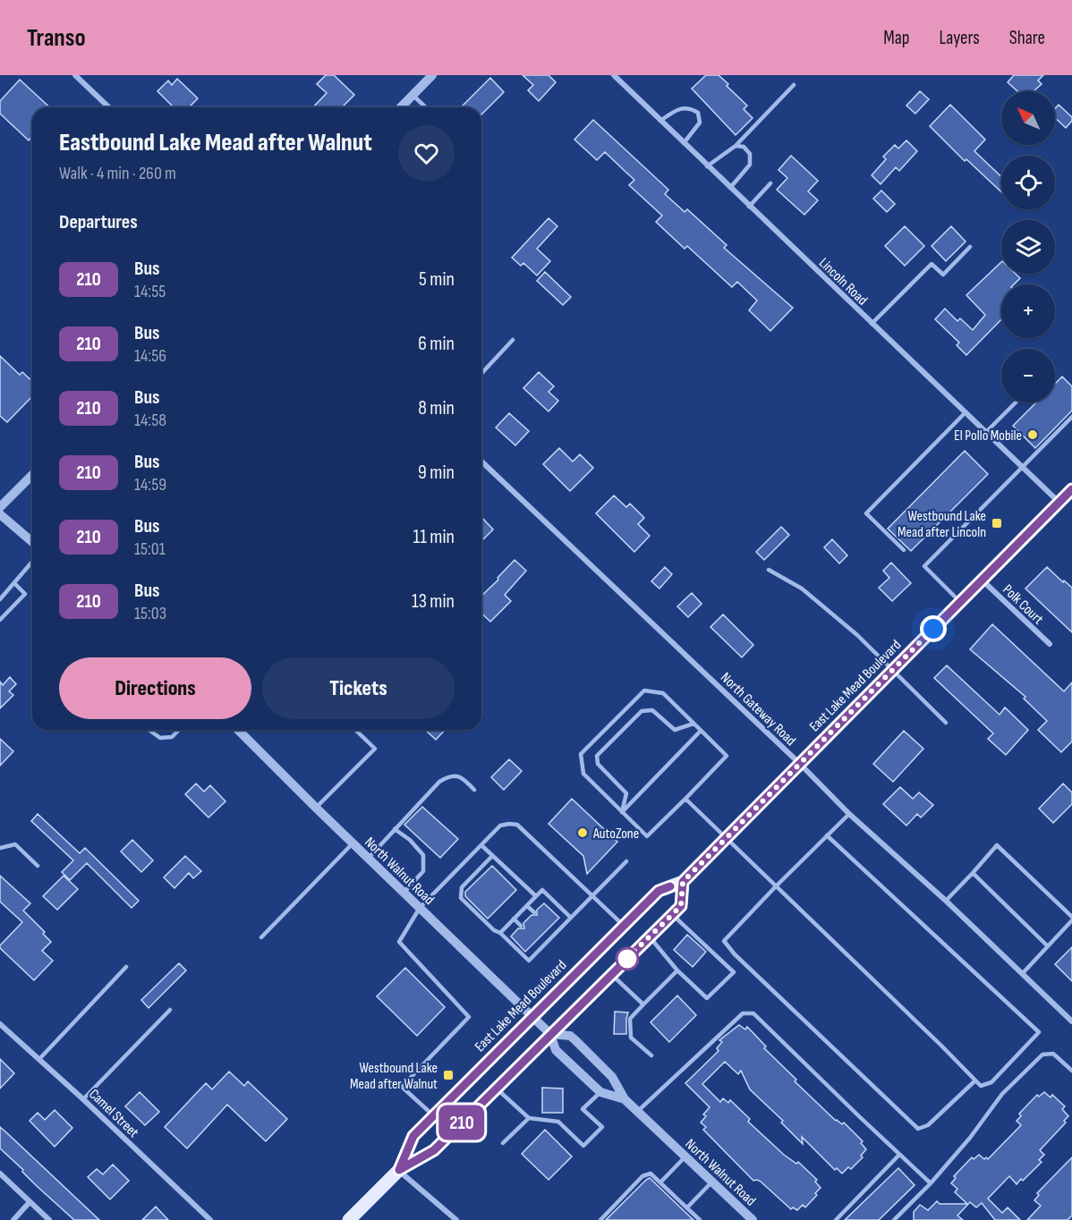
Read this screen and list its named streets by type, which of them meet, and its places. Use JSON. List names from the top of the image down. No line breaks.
{"streets":{"main road":["East Lake Mead Boulevard"],"street":["Lincoln Road","Polk Court","North Gateway Road","North Walnut Road","Camel Street"]},"crossings":[["Lincoln Road","East Lake Mead Boulevard"],["Polk Court","East Lake Mead Boulevard"],["East Lake Mead Boulevard","North Gateway Road"],["East Lake Mead Boulevard","North Walnut Road"]],"places":{"other":["El Pollo Mobile","AutoZone"],"transit":["Westbound Lake Mead after Lincoln","Westbound Lake Mead after Walnut"]},"lines":["bus line 210"],"north":"top left","page":{"header":"Transo","nav":["Map","Layers","Share"],"on_map":"210","map_buttons":["+","−"],"heading":[["Eastbound Lake Mead after Walnut","Walk · 4 min · 260 m"],"Departures"],"list":[{"mark":"210","name":"Bus","note":"14:55","value":"5 min"},{"mark":"210","name":"Bus","note":"14:56","value":"6 min"},{"mark":"210","name":"Bus","note":"14:58","value":"8 min"},{"mark":"210","name":"Bus","note":"14:59","value":"9 min"},{"mark":"210","name":"Bus","note":"15:01","value":"11 min"},{"mark":"210","name":"Bus","note":"15:03","value":"13 min"}],"buttons":["Directions","Tickets"]}}
